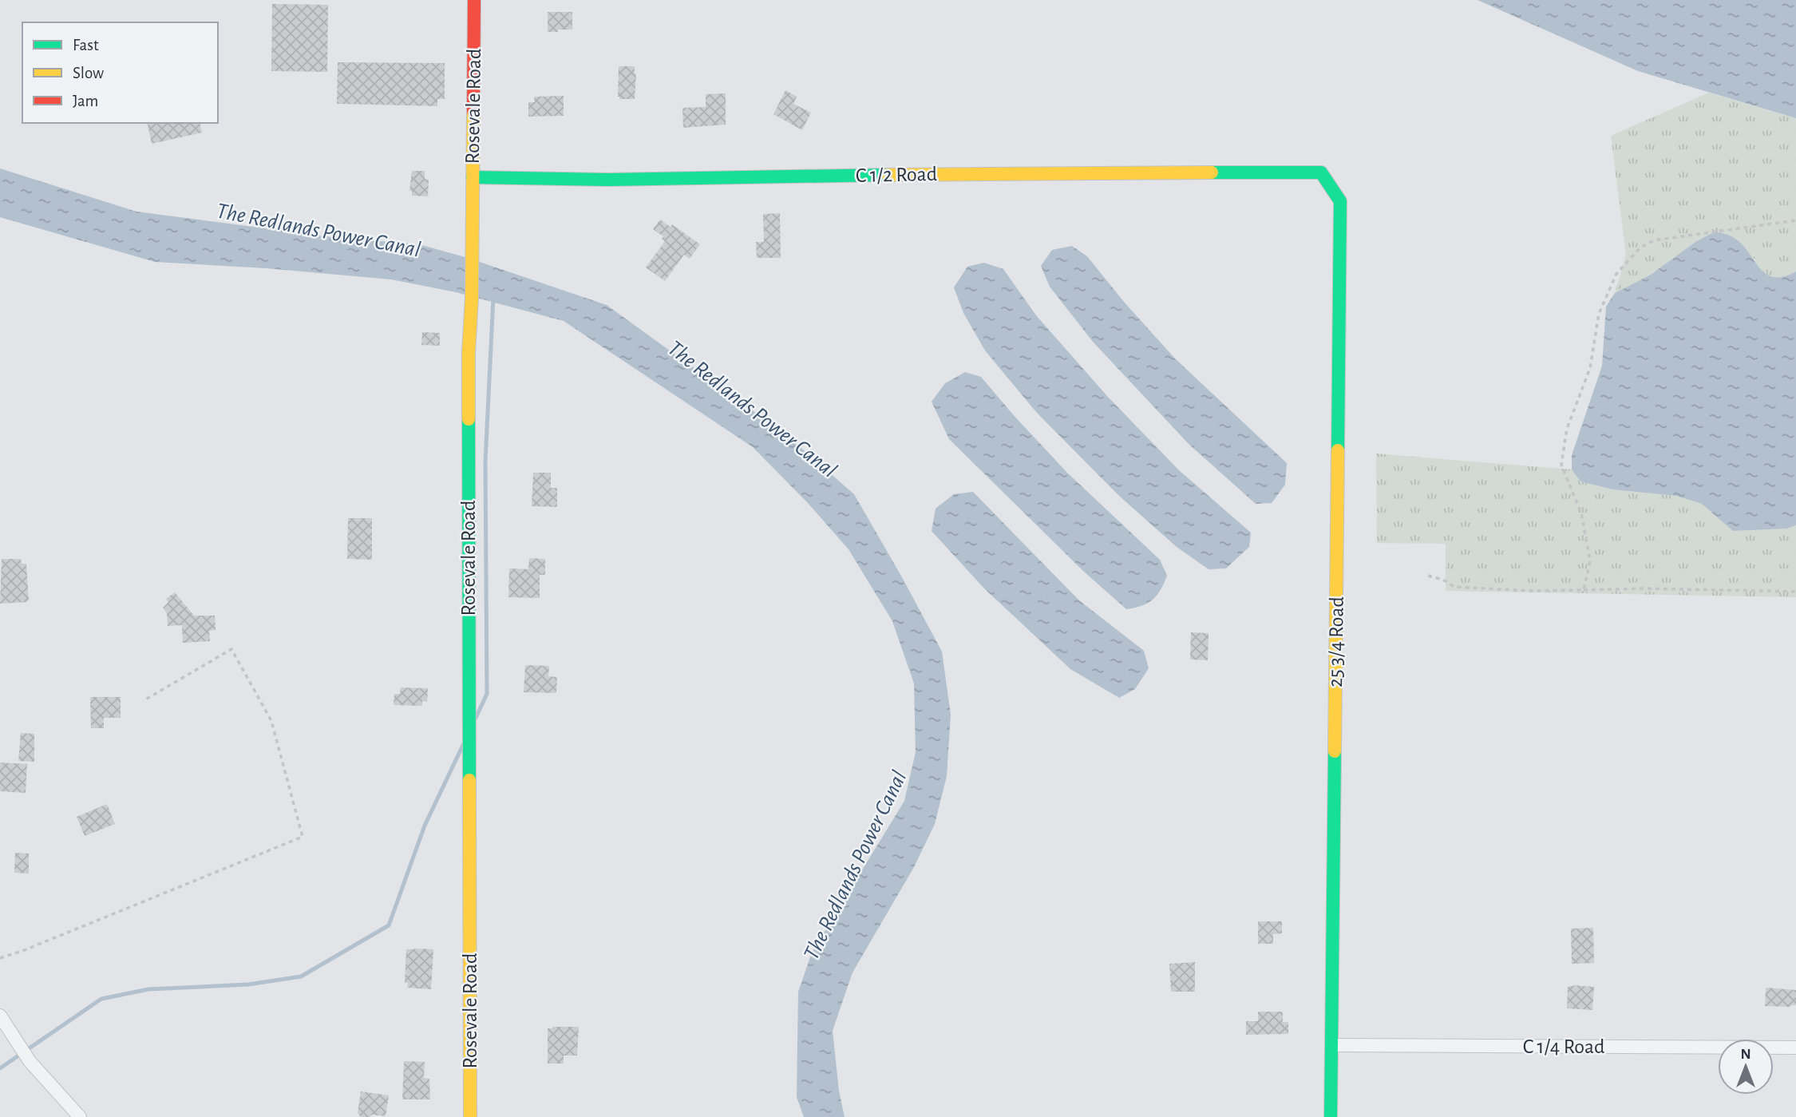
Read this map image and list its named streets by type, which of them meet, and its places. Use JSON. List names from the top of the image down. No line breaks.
{"streets":{"street":["Rosevale Road","C 1/2 Road","25 3/4 Road","C 1/4 Road"]},"crossings":[["Rosevale Road","C 1/2 Road"],["C 1/2 Road","25 3/4 Road"],["25 3/4 Road","C 1/4 Road"]],"water":["The Redlands Power Canal"],"legend":["Fast","Slow","Jam"],"north":"top"}
